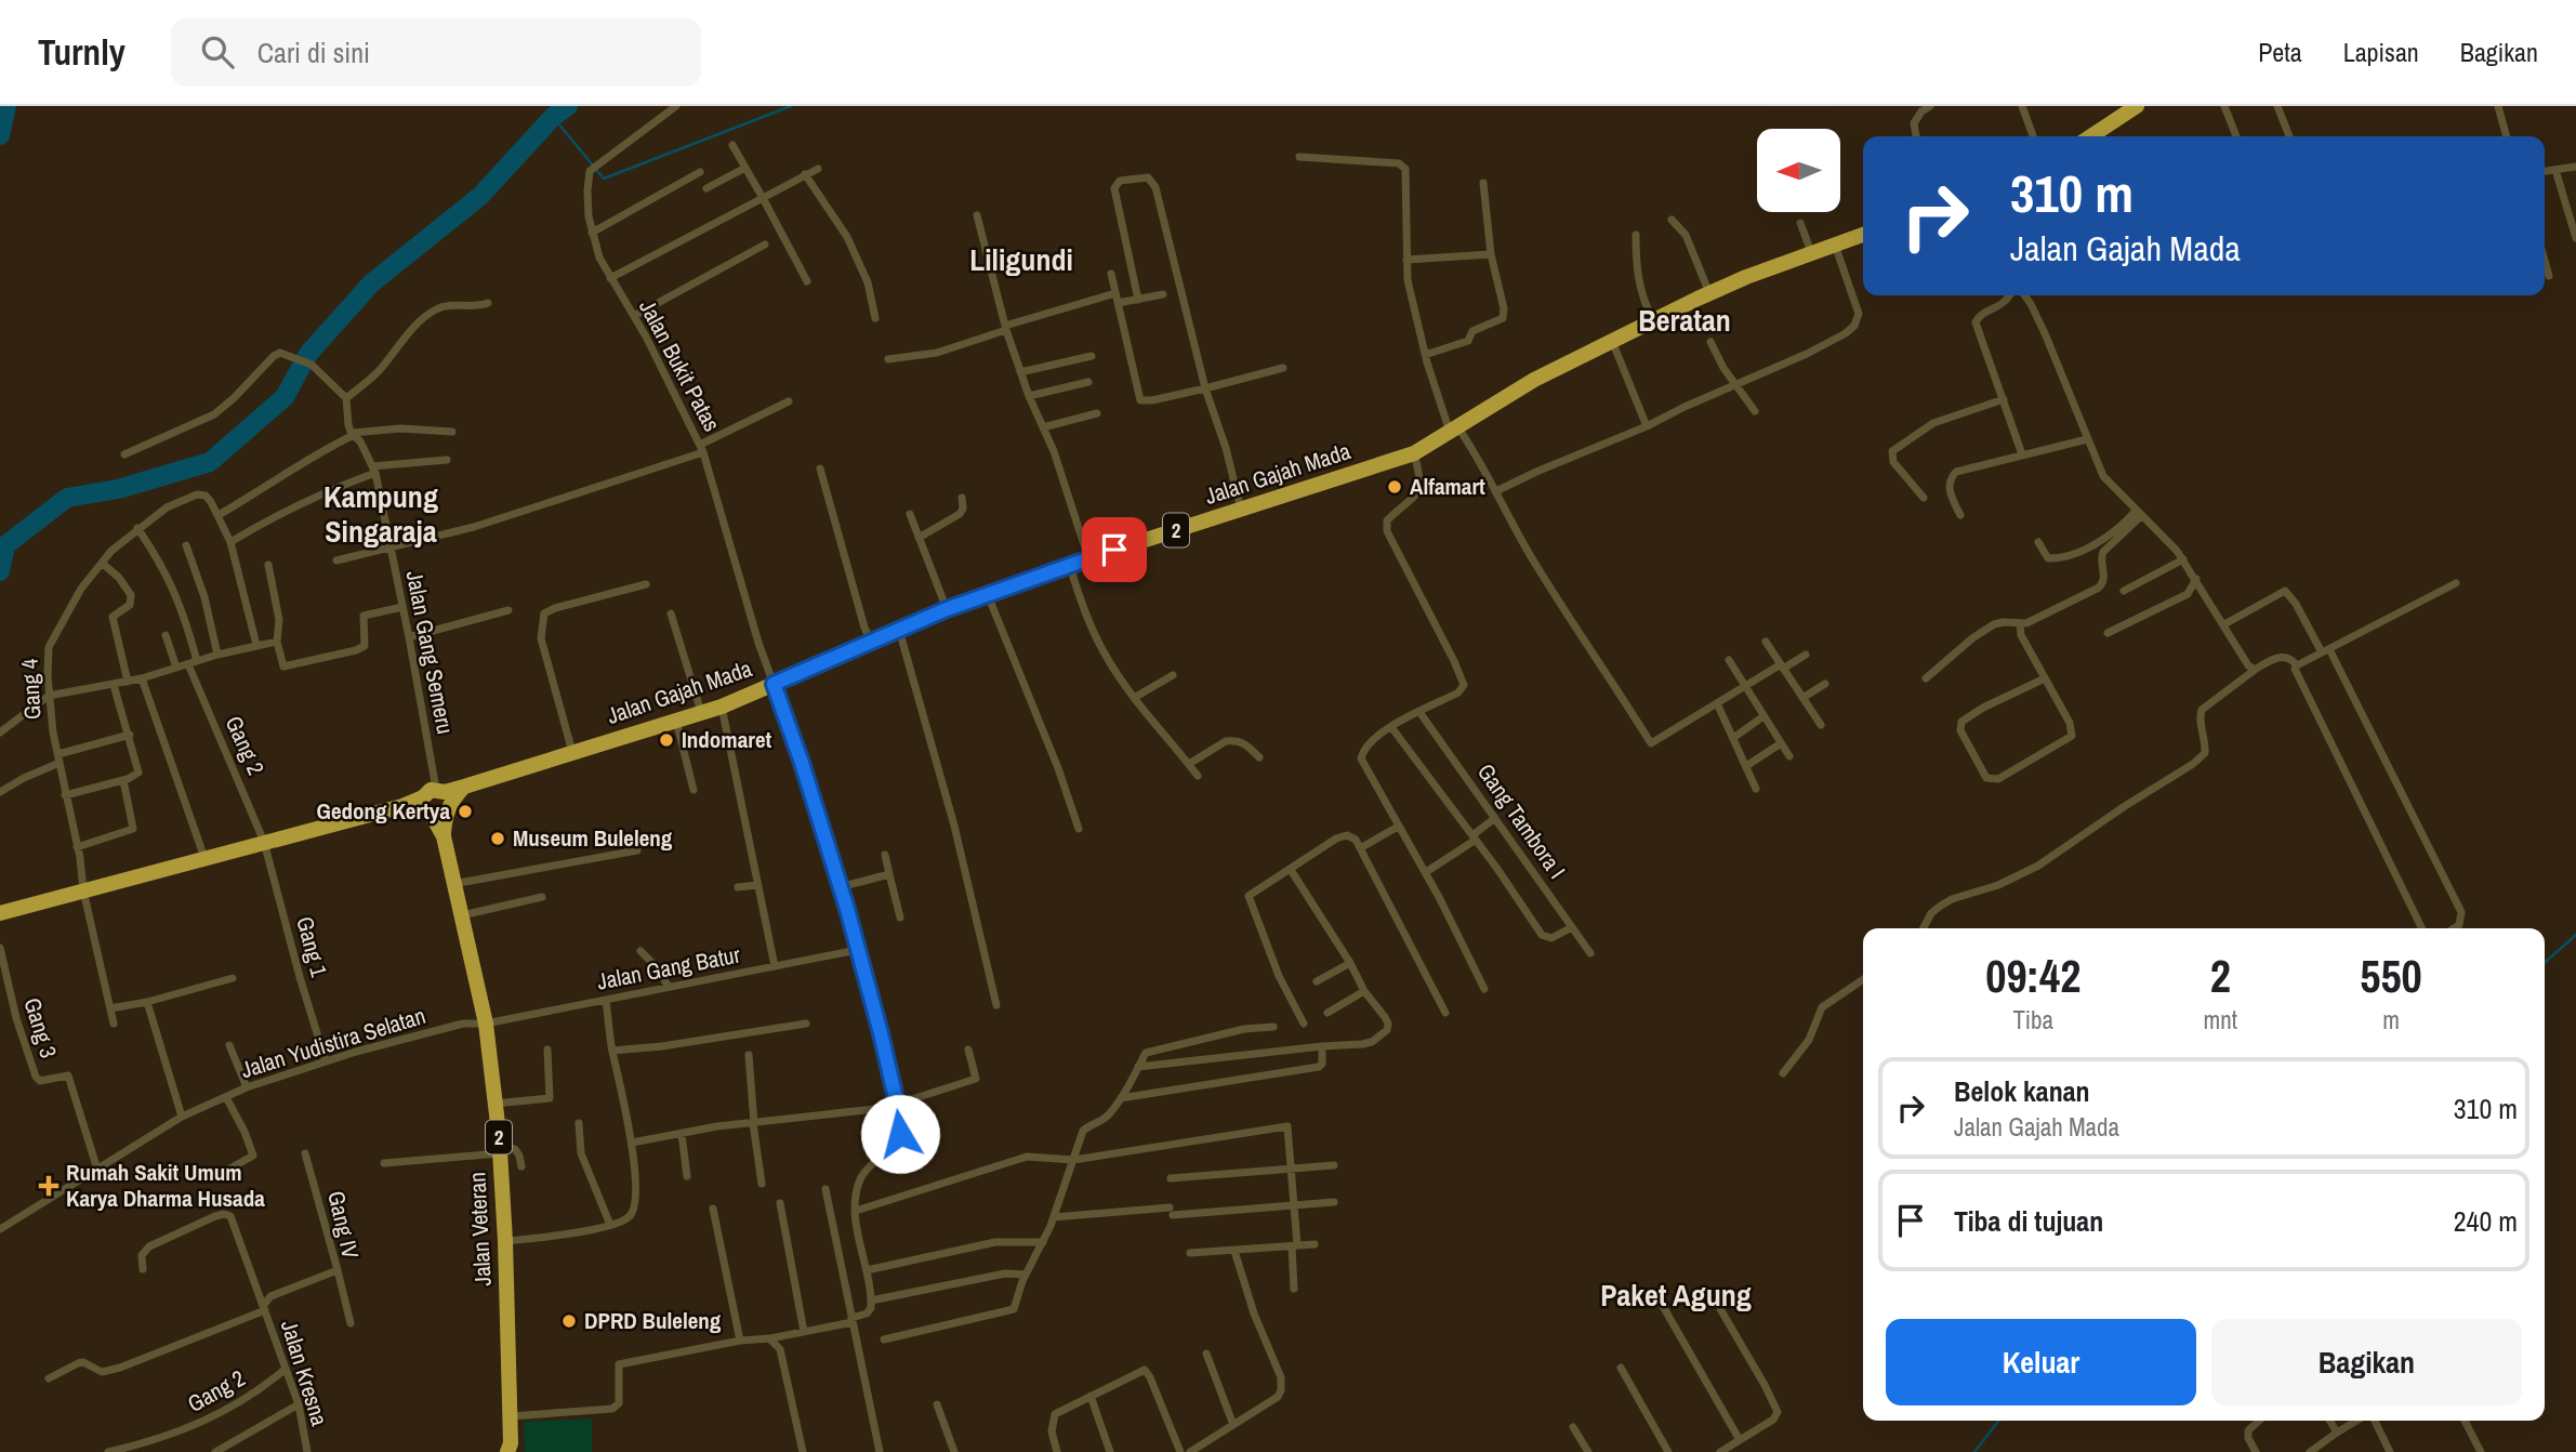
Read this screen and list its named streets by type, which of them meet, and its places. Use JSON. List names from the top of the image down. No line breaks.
{"streets":{"highway":["Jalan Gajah Mada","2","Jalan Veteran"],"street":["Jalan Bukit Patas","Jalan Gang Semeru","Gang 4","Gang 2","Gang Tambora I","Gang 1","Jalan Gang Batur","Gang 3","Jalan Yudistira Selatan","Gang IV","Jalan Kresna"]},"crossings":[["Jalan Bukit Patas","Jalan Gajah Mada"],["Jalan Gajah Mada","Jalan Gang Semeru"],["Jalan Gajah Mada","Gang 4"],["Jalan Gajah Mada","Gang 2"],["Jalan Gajah Mada","Gang 1"],["Jalan Gajah Mada","Jalan Veteran"],["Jalan Gang Semeru","Jalan Veteran"],["Gang 4","Gang 2"],["Gang 2","Gang 1"],["Gang 2","Jalan Kresna"],["Gang 1","Jalan Yudistira Selatan"],["Jalan Gang Batur","Jalan Yudistira Selatan"],["Jalan Gang Batur","Jalan Veteran"],["Gang 3","Jalan Yudistira Selatan"],["Jalan Yudistira Selatan","Jalan Veteran"],["Gang IV","Jalan Kresna"]],"districts":["Liligundi","Beratan","Kampung Singaraja","Paket Agung"],"places":{"other":["Alfamart","Indomaret","Gedong Kertya","Museum Buleleng","DPRD Buleleng"],"health":["Rumah Sakit Umum Karya Dharma Husada"]},"north":"left","page":{"header":"Turnly","search":"Cari di sini","nav":["Peta","Lapisan","Bagikan"],"turn":["310 m","Jalan Gajah Mada"],"eta":["09:42","Tiba","2","mnt","550","m"],"list":[{"name":"Belok kanan","note":"Jalan Gajah Mada","value":"310 m"},{"name":"Tiba di tujuan","value":"240 m"}],"buttons":["Keluar","Bagikan"]}}
